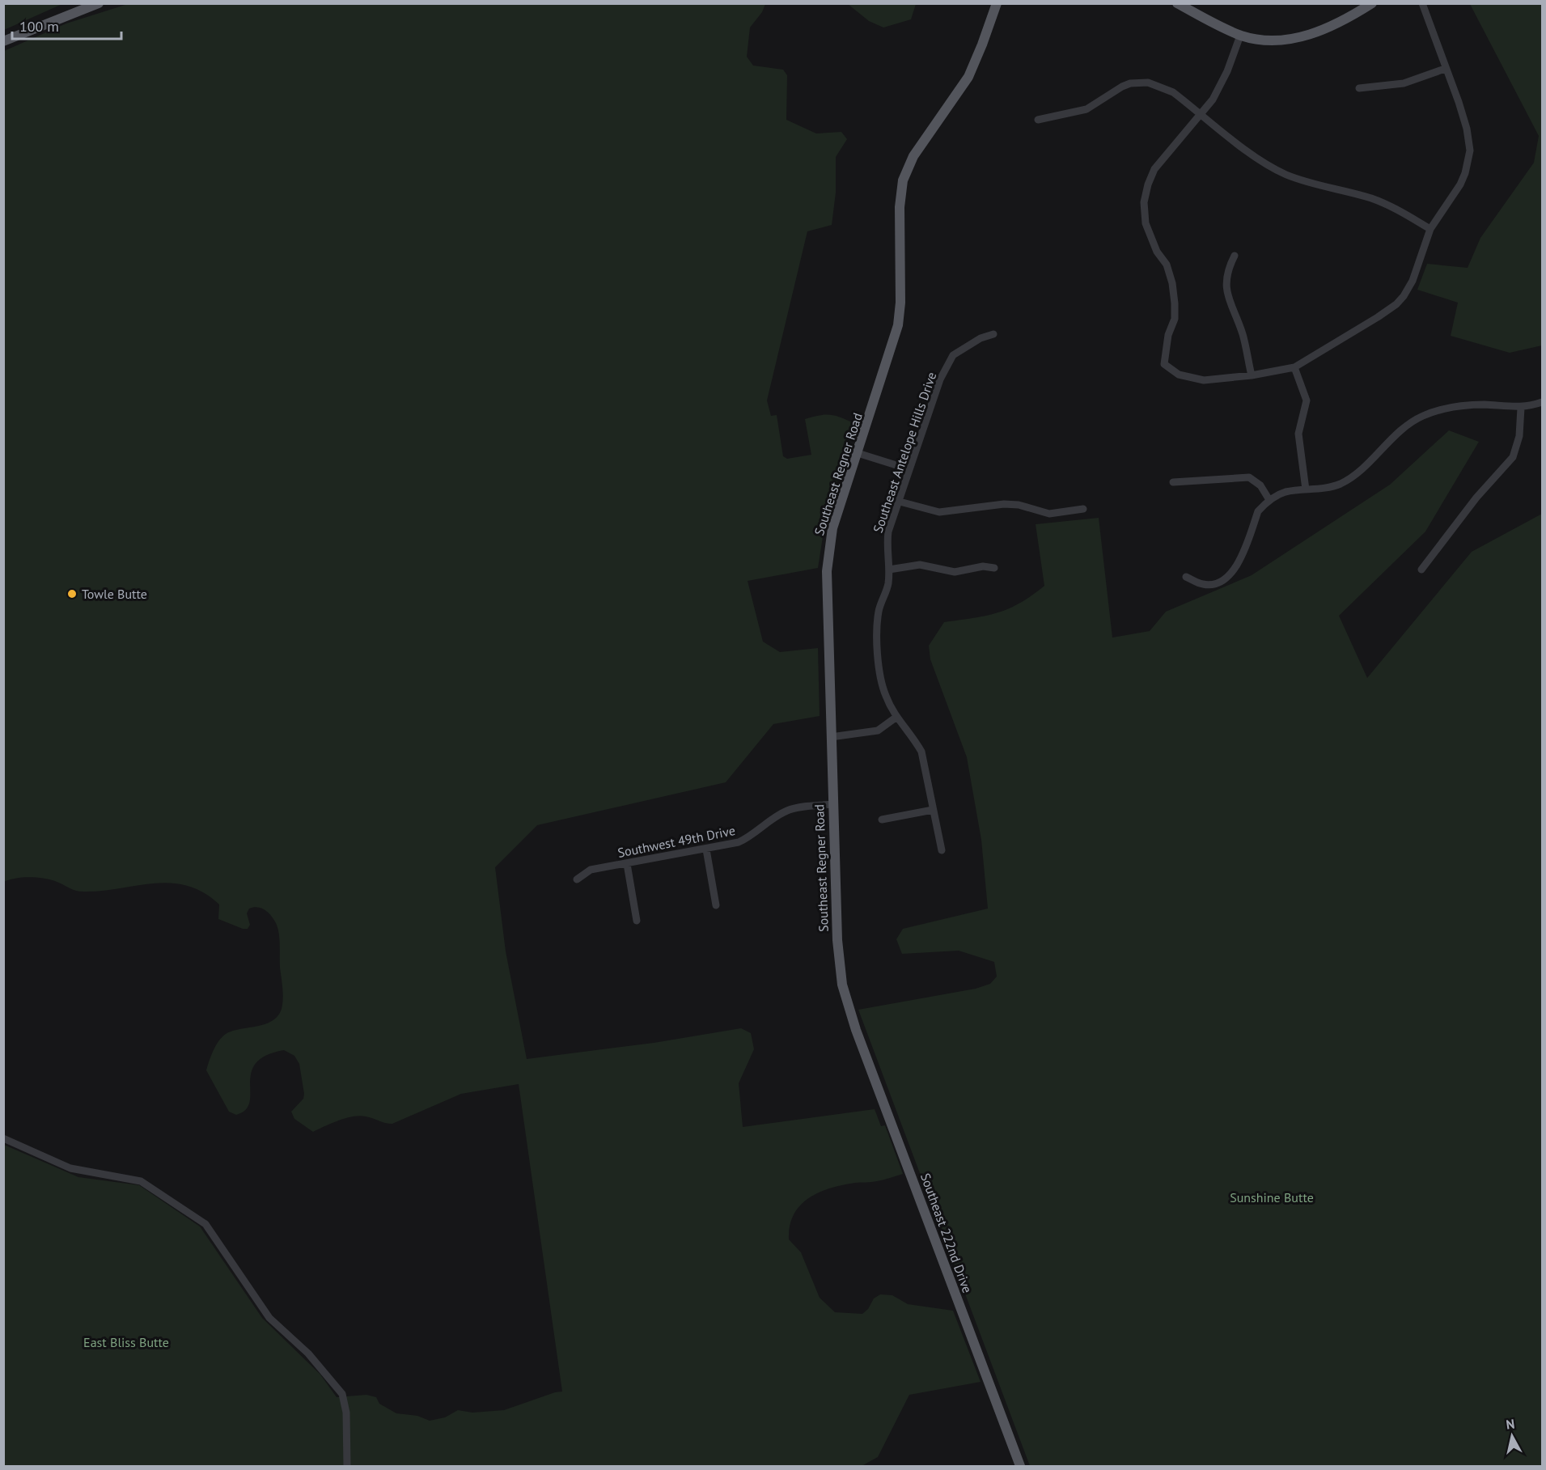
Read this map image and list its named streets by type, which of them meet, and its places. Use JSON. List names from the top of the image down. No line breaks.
{"streets":{"main road":["Southeast Regner Road","Southeast 222nd Drive"],"street":["Southeast Antelope Hills Drive","Southwest 49th Drive"]},"crossings":[["Southeast Regner Road","Southwest 49th Drive"],["Southeast Regner Road","Southeast 222nd Drive"]],"parks":["Sunshine Butte","East Bliss Butte"],"places":["Towle Butte"],"scale_bar":"100 m","north":"top"}
